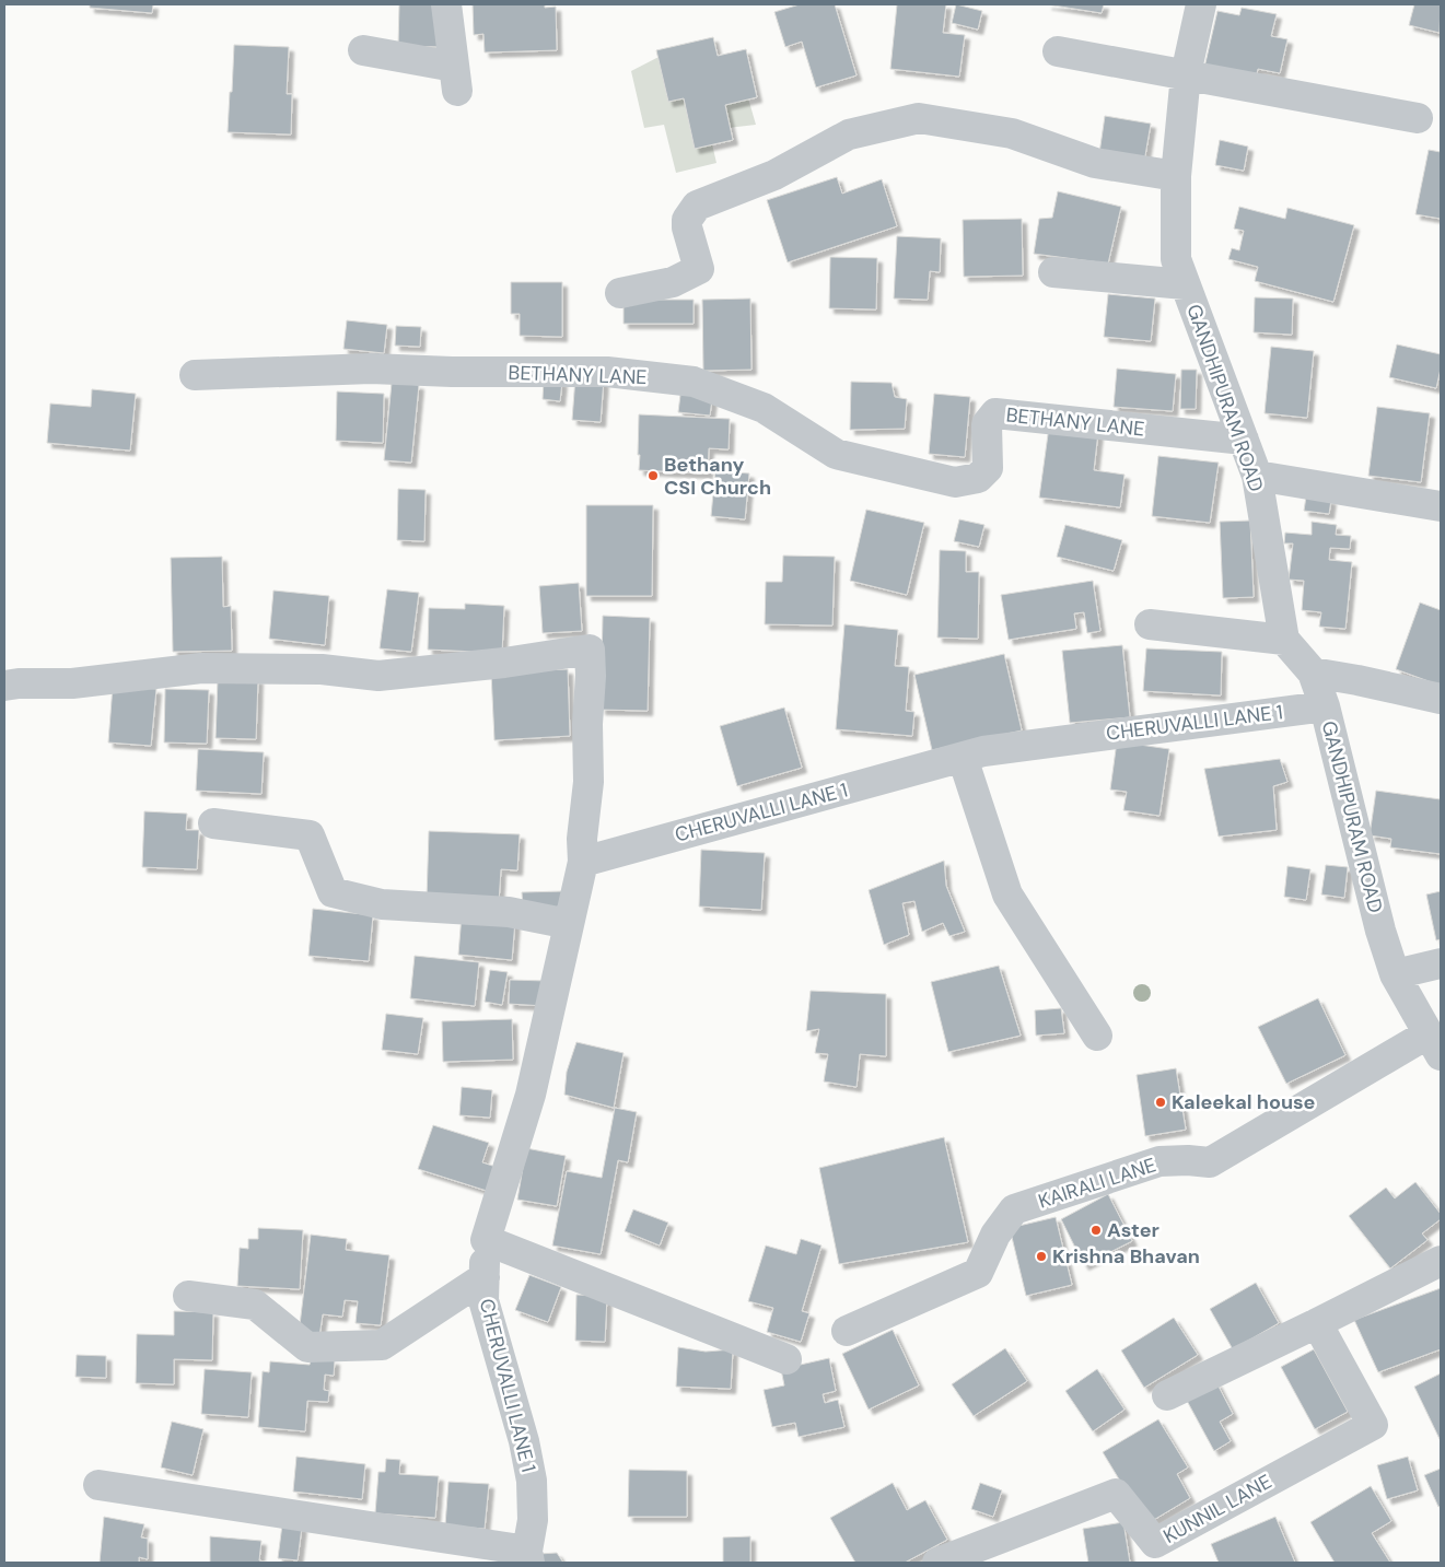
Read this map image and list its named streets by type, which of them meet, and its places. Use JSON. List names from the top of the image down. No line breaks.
{"streets":{"street":["BETHANY LANE","GANDHIPURAM ROAD","CHERUVALLI LANE 1","KAIRALI LANE","KUNNIL LANE"]},"crossings":[["BETHANY LANE","GANDHIPURAM ROAD"],["GANDHIPURAM ROAD","CHERUVALLI LANE 1"],["GANDHIPURAM ROAD","KAIRALI LANE"]],"places":["Bethany CSI Church","Kaleekal house","Aster","Krishna Bhavan"]}
